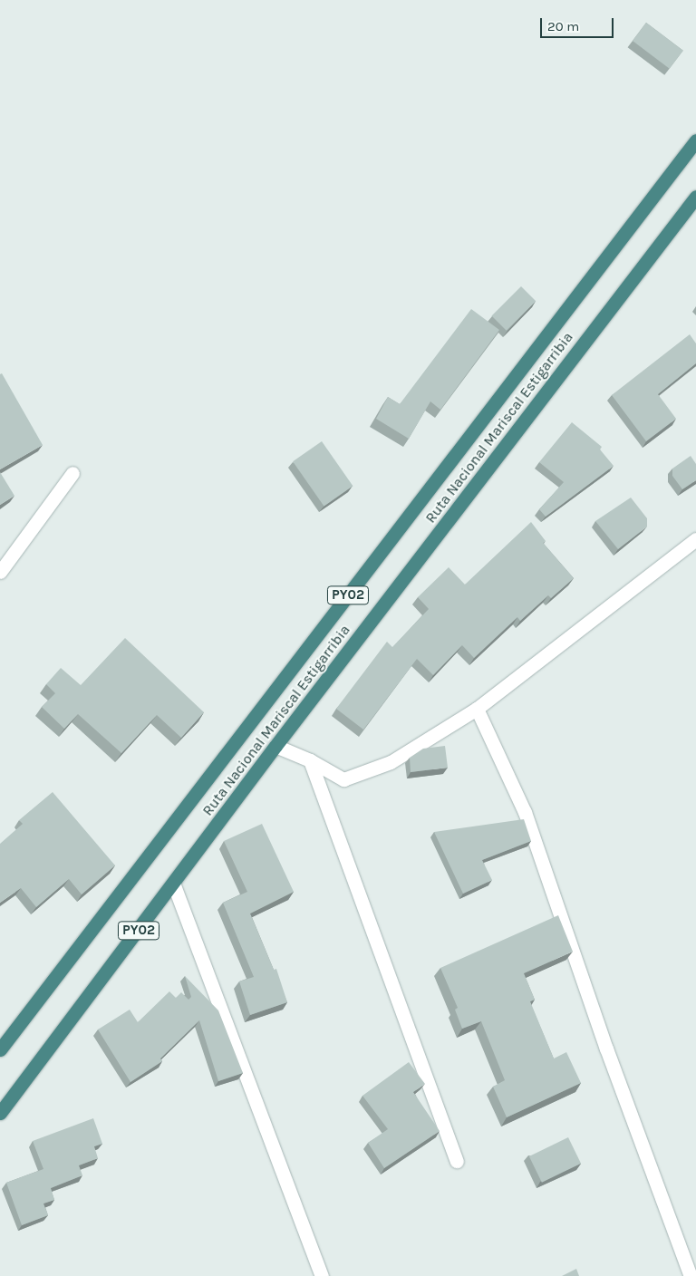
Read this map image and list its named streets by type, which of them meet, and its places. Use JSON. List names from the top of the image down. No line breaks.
{"streets":{"highway":["Ruta Nacional Mariscal Estigarribia","PY02"]},"scale_bar":"20 m"}
